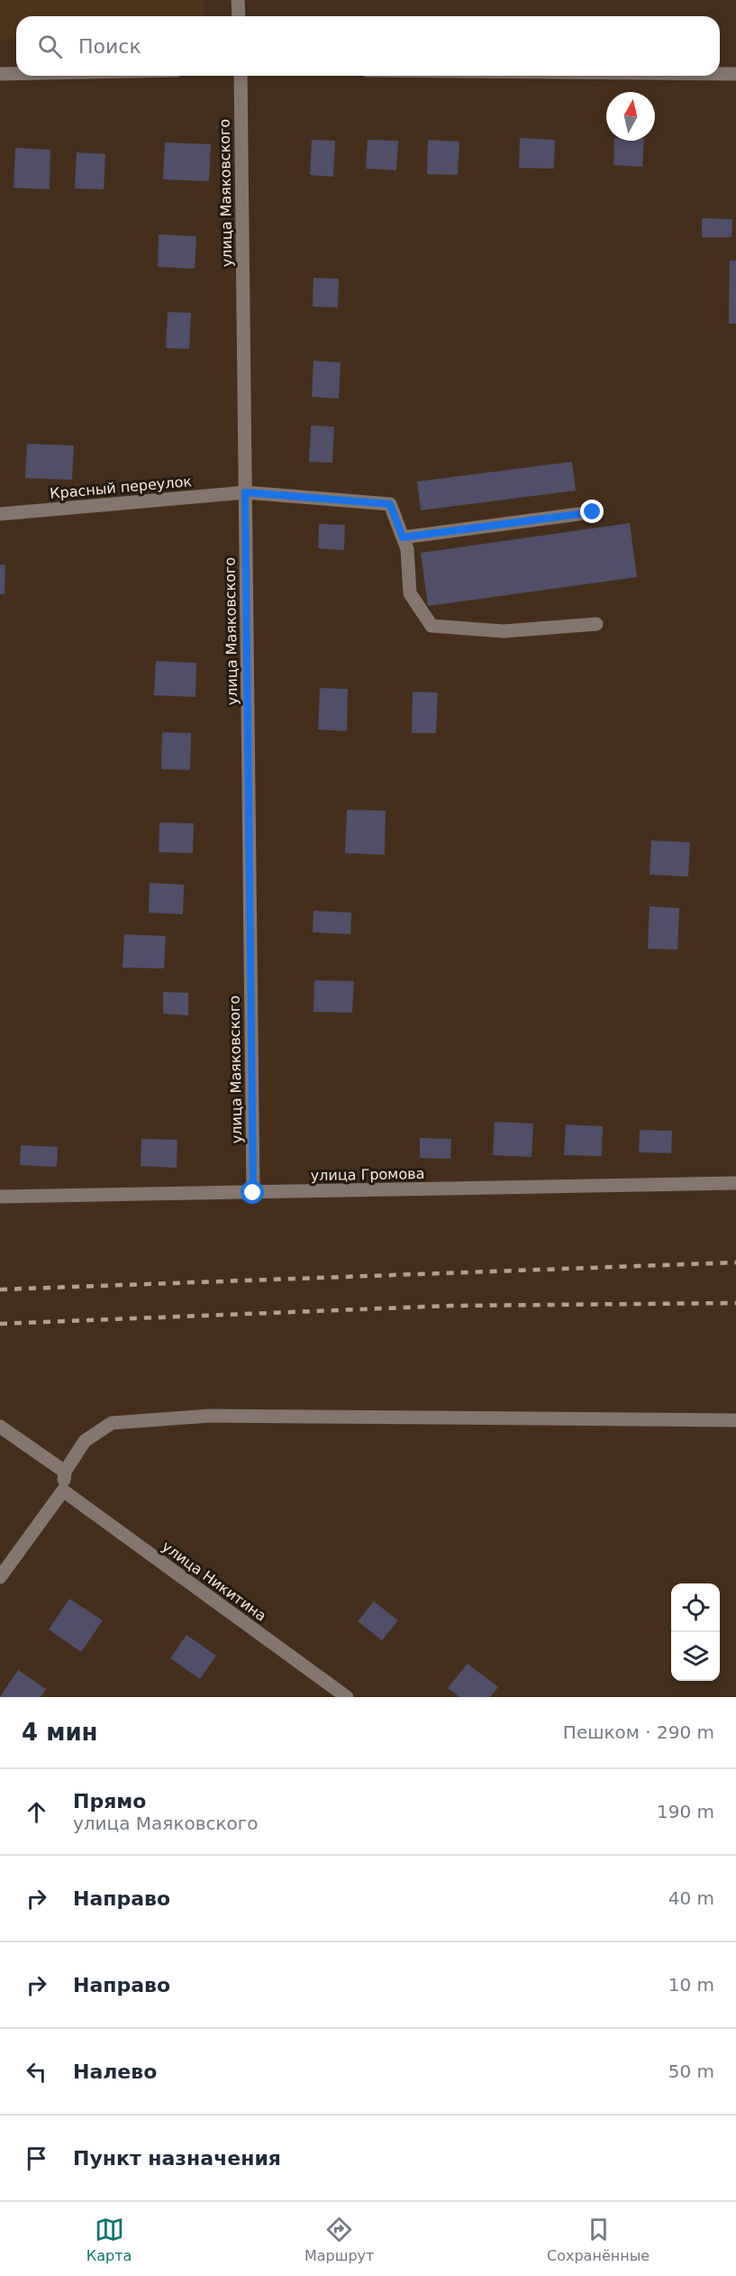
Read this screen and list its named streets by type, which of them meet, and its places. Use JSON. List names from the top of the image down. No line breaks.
{"streets":{"street":["улица Маяковского","Красный переулок","улица Громова","улица Никитина"]},"crossings":[["улица Маяковского","Красный переулок"],["улица Маяковского","улица Громова"]],"north":"top","page":{"search":"Поиск","heading":["4 мин","Пешком · 290 m"],"list":[["Прямо","улица Маяковского","190 m"],["Направо","40 m"],["Направо","10 m"],["Налево","50 m"],"Пункт назначения"],"nav":["Карта","Маршрут","Сохранённые"]}}
